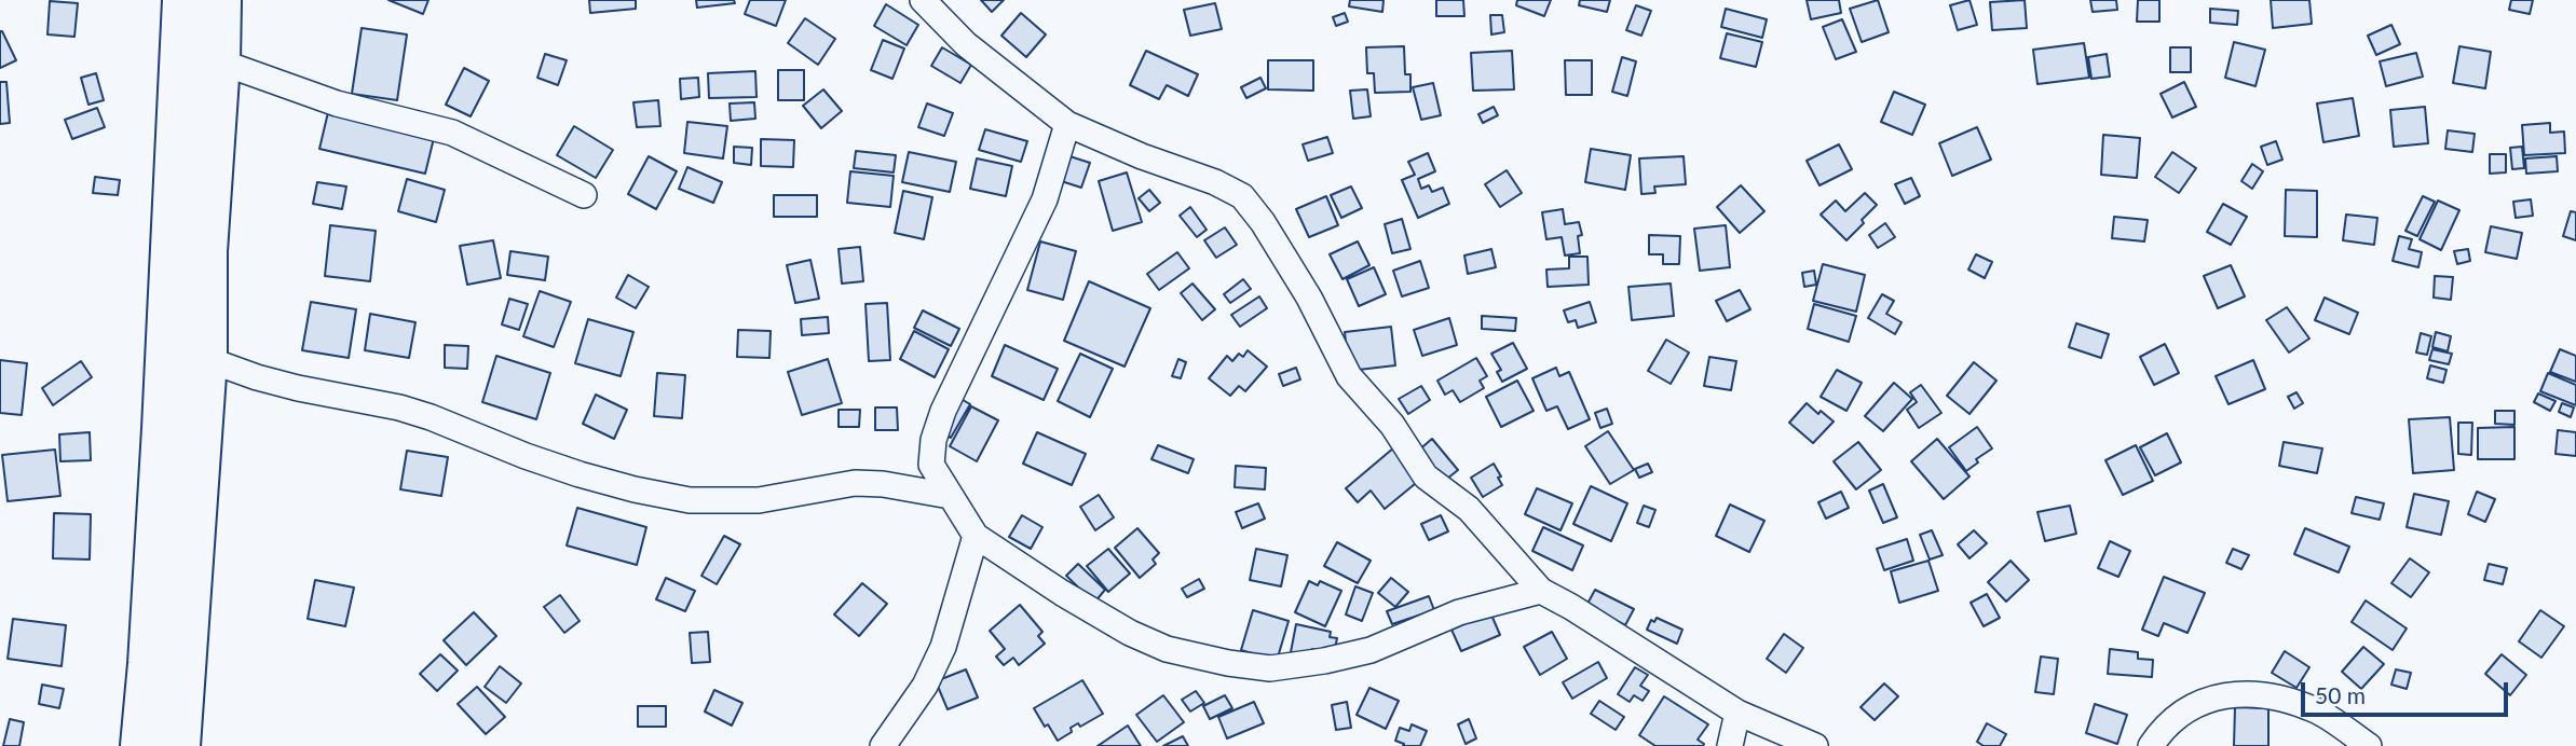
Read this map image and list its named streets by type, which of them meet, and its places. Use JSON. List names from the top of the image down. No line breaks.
{"scale_bar":"50 m"}
